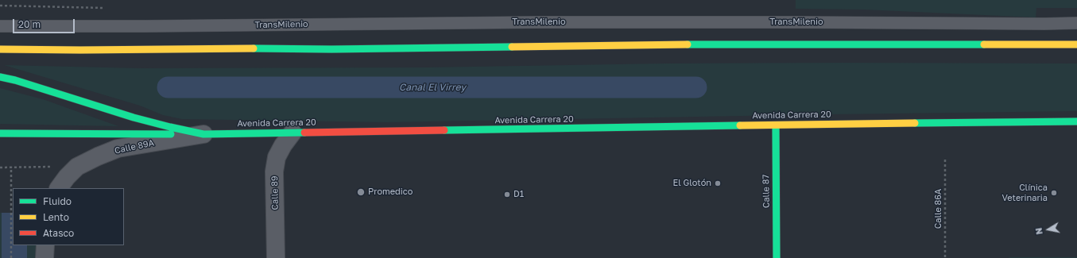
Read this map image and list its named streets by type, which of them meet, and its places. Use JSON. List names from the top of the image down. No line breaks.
{"streets":{"main road":["Avenida Carrera 20","Calle 87"],"street":["Calle 89A","Calle 89"],"lane":["TransMilenio"],"path":["Calle 86A"]},"crossings":[["Avenida Carrera 20","Calle 89A"],["Avenida Carrera 20","Calle 87"],["Avenida Carrera 20","Calle 89"]],"water":["Canal El Virrey"],"places":["El Glotón","Promedico","Clínica Veterinaria","D1"],"legend":["Fluido","Lento","Atasco"],"scale_bar":"20 m","north":"left"}
